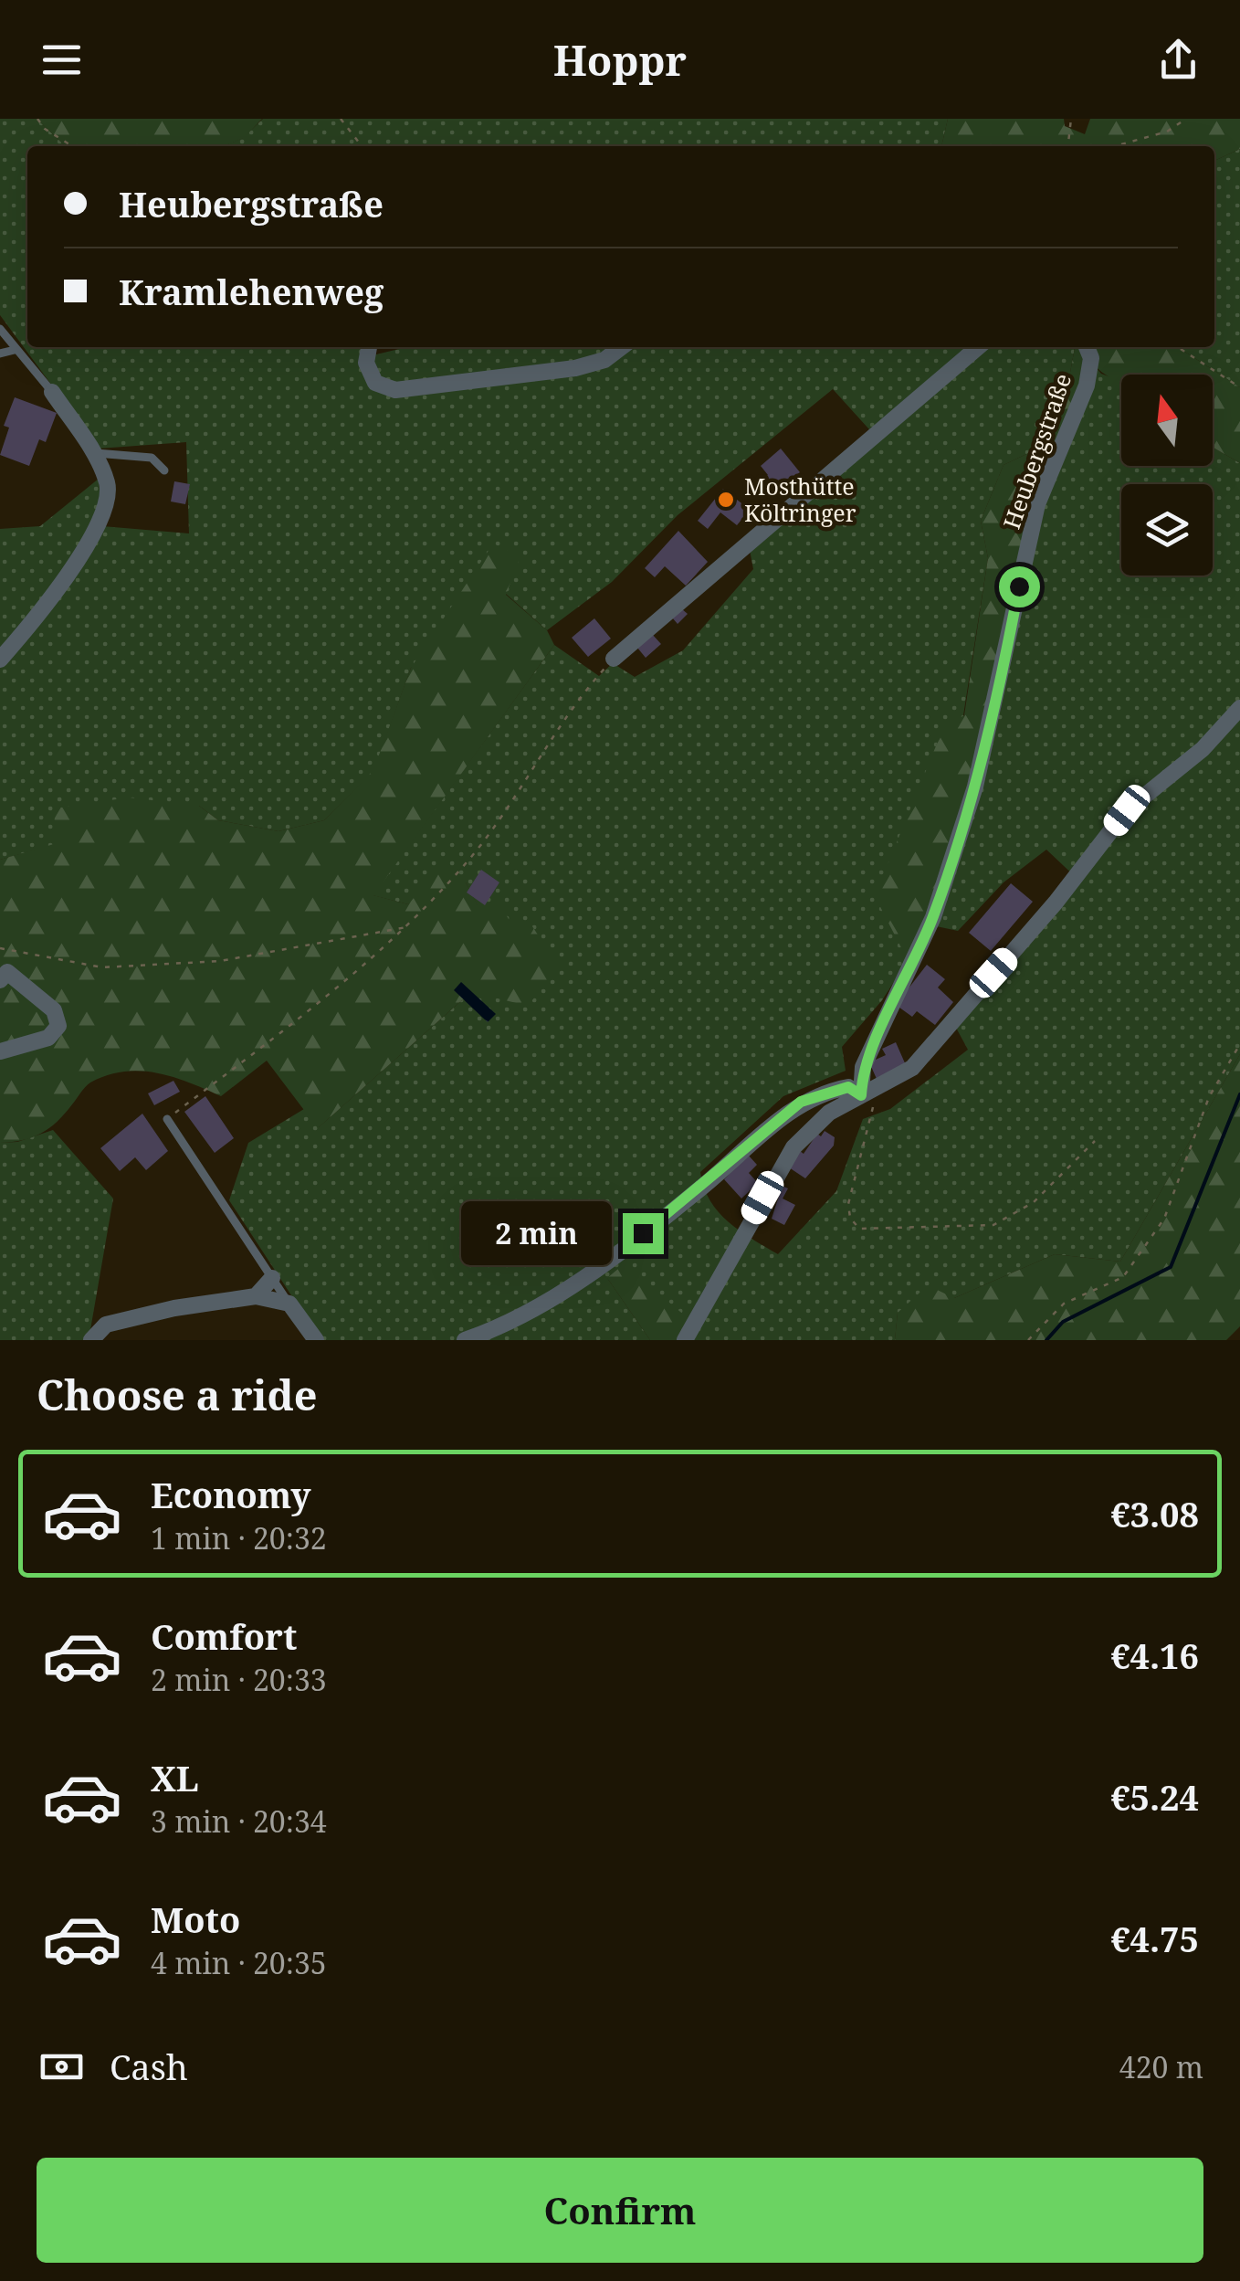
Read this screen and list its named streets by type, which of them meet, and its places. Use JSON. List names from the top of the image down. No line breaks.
{"streets":{"street":["Heubergstraße"]},"places":["Mosthütte Költringer"],"north":"top","page":{"header":"Hoppr","banner":["Heubergstraße","Kramlehenweg"],"bubble":"2 min","heading":"Choose a ride","list":[{"name":"Economy","note":"1 min · 20:32","value":"€3.08"},{"name":"Comfort","note":"2 min · 20:33","value":"€4.16"},{"name":"XL","note":"3 min · 20:34","value":"€5.24"},{"name":"Moto","note":"4 min · 20:35","value":"€4.75"}],"pay":["Cash","420 m"],"buttons":"Confirm"}}
